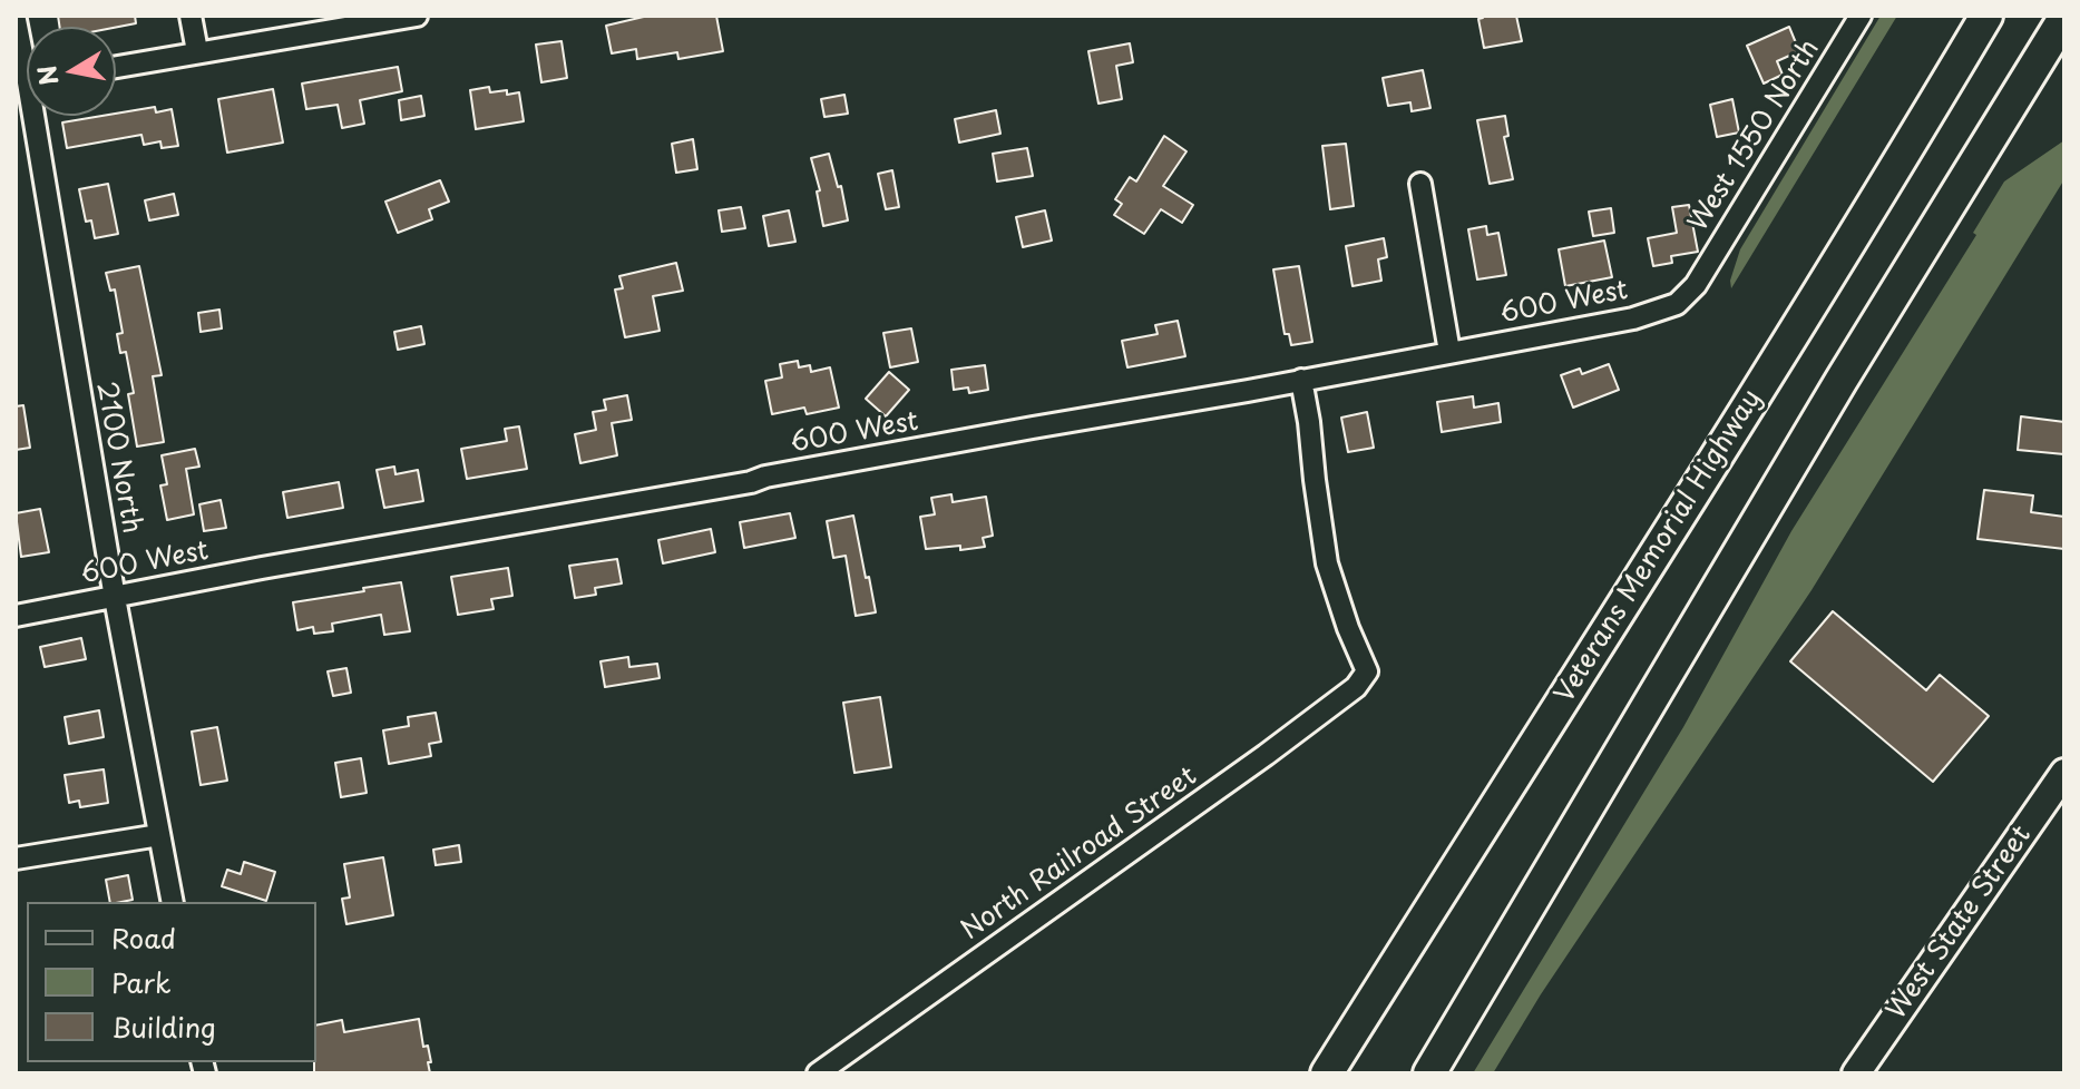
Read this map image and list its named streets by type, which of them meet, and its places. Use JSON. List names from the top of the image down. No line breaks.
{"streets":{"highway":["Veterans Memorial Highway"],"main road":["West State Street"],"street":["West 1550 North","600 West","2100 North","North Railroad Street"]},"crossings":[["West 1550 North","600 West"],["600 West","2100 North"],["600 West","North Railroad Street"]],"legend":["Road","Park","Building"],"north":"left"}
